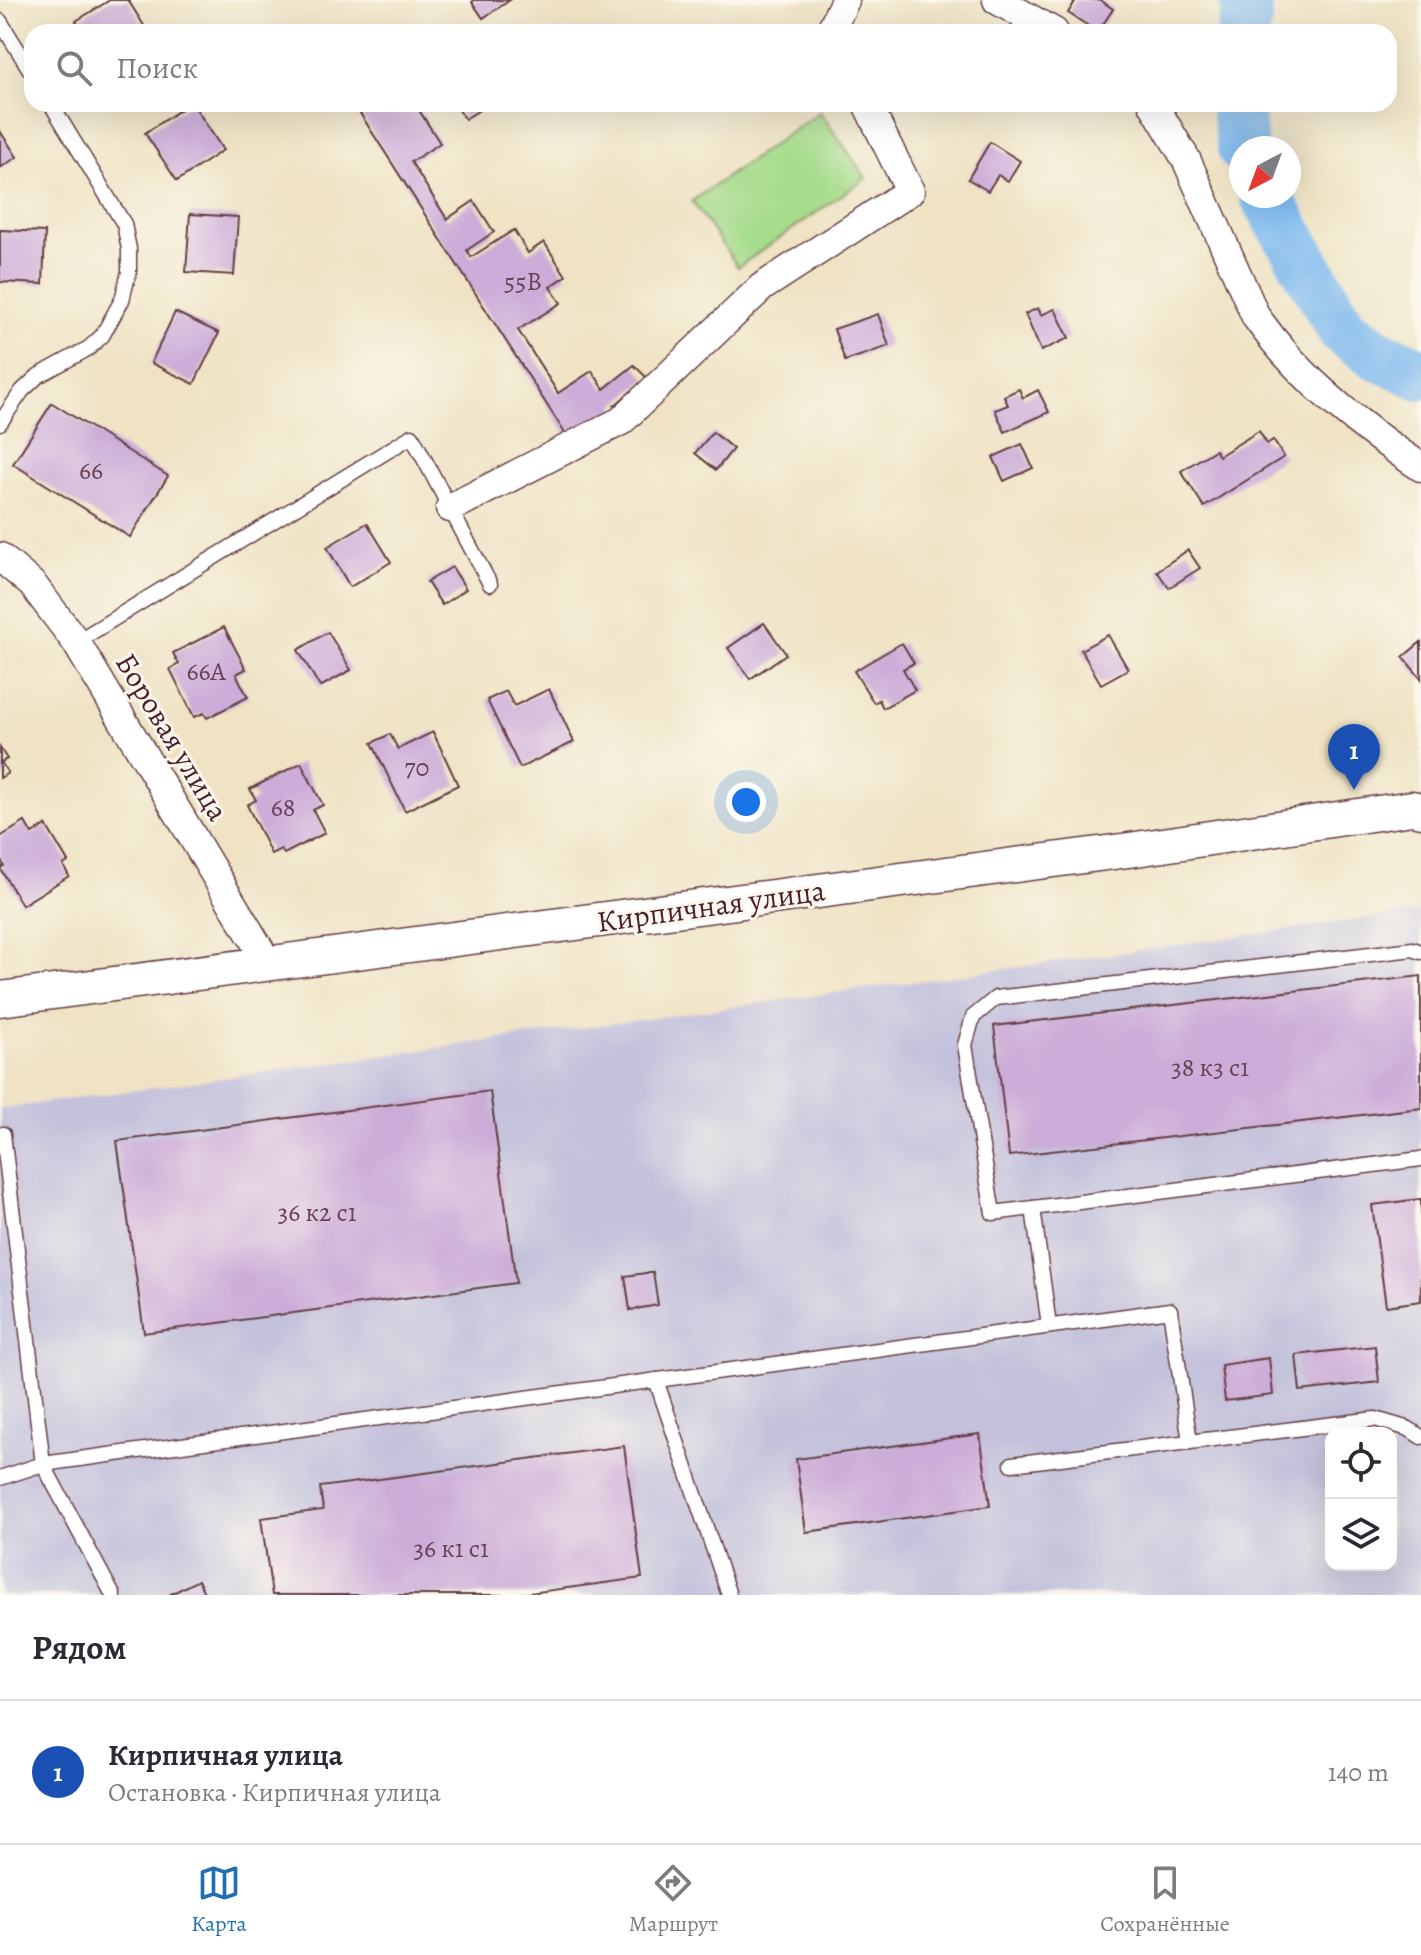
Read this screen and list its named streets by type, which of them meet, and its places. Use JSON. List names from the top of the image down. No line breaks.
{"streets":{"street":["Боровая улица","Кирпичная улица"]},"crossings":[["Боровая улица","Кирпичная улица"]],"house_numbers":["55В","66","66А","70","68","38 к3 с1","36 к2 с1","36 к1 с1"],"north":"bottom left","page":{"search":"Поиск","pins":"1","heading":"Рядом","list":[{"mark":"1","name":"Кирпичная улица","note":"Остановка · Кирпичная улица","value":"140 m"}],"nav":["Карта","Маршрут","Сохранённые"]}}
